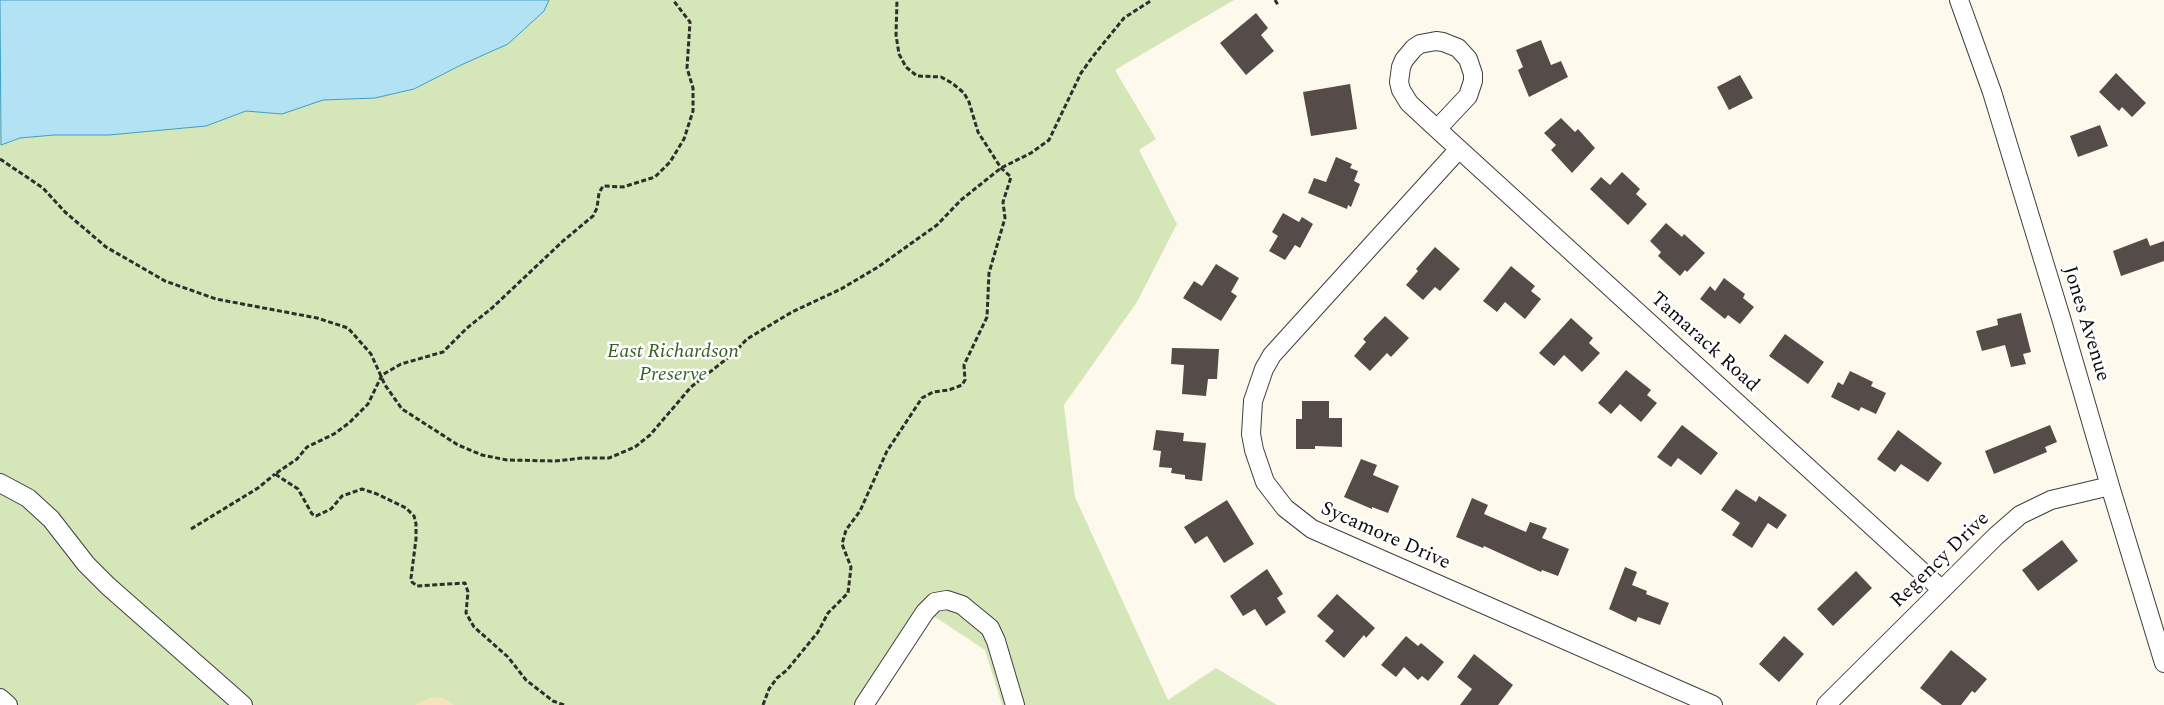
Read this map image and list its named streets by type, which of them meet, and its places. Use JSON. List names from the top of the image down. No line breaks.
{"streets":{"street":["Jones Avenue","Tamarack Road","Sycamore Drive","Regency Drive"]},"crossings":[["Jones Avenue","Regency Drive"],["Tamarack Road","Sycamore Drive"],["Tamarack Road","Regency Drive"]],"parks":["East Richardson Preserve"]}
